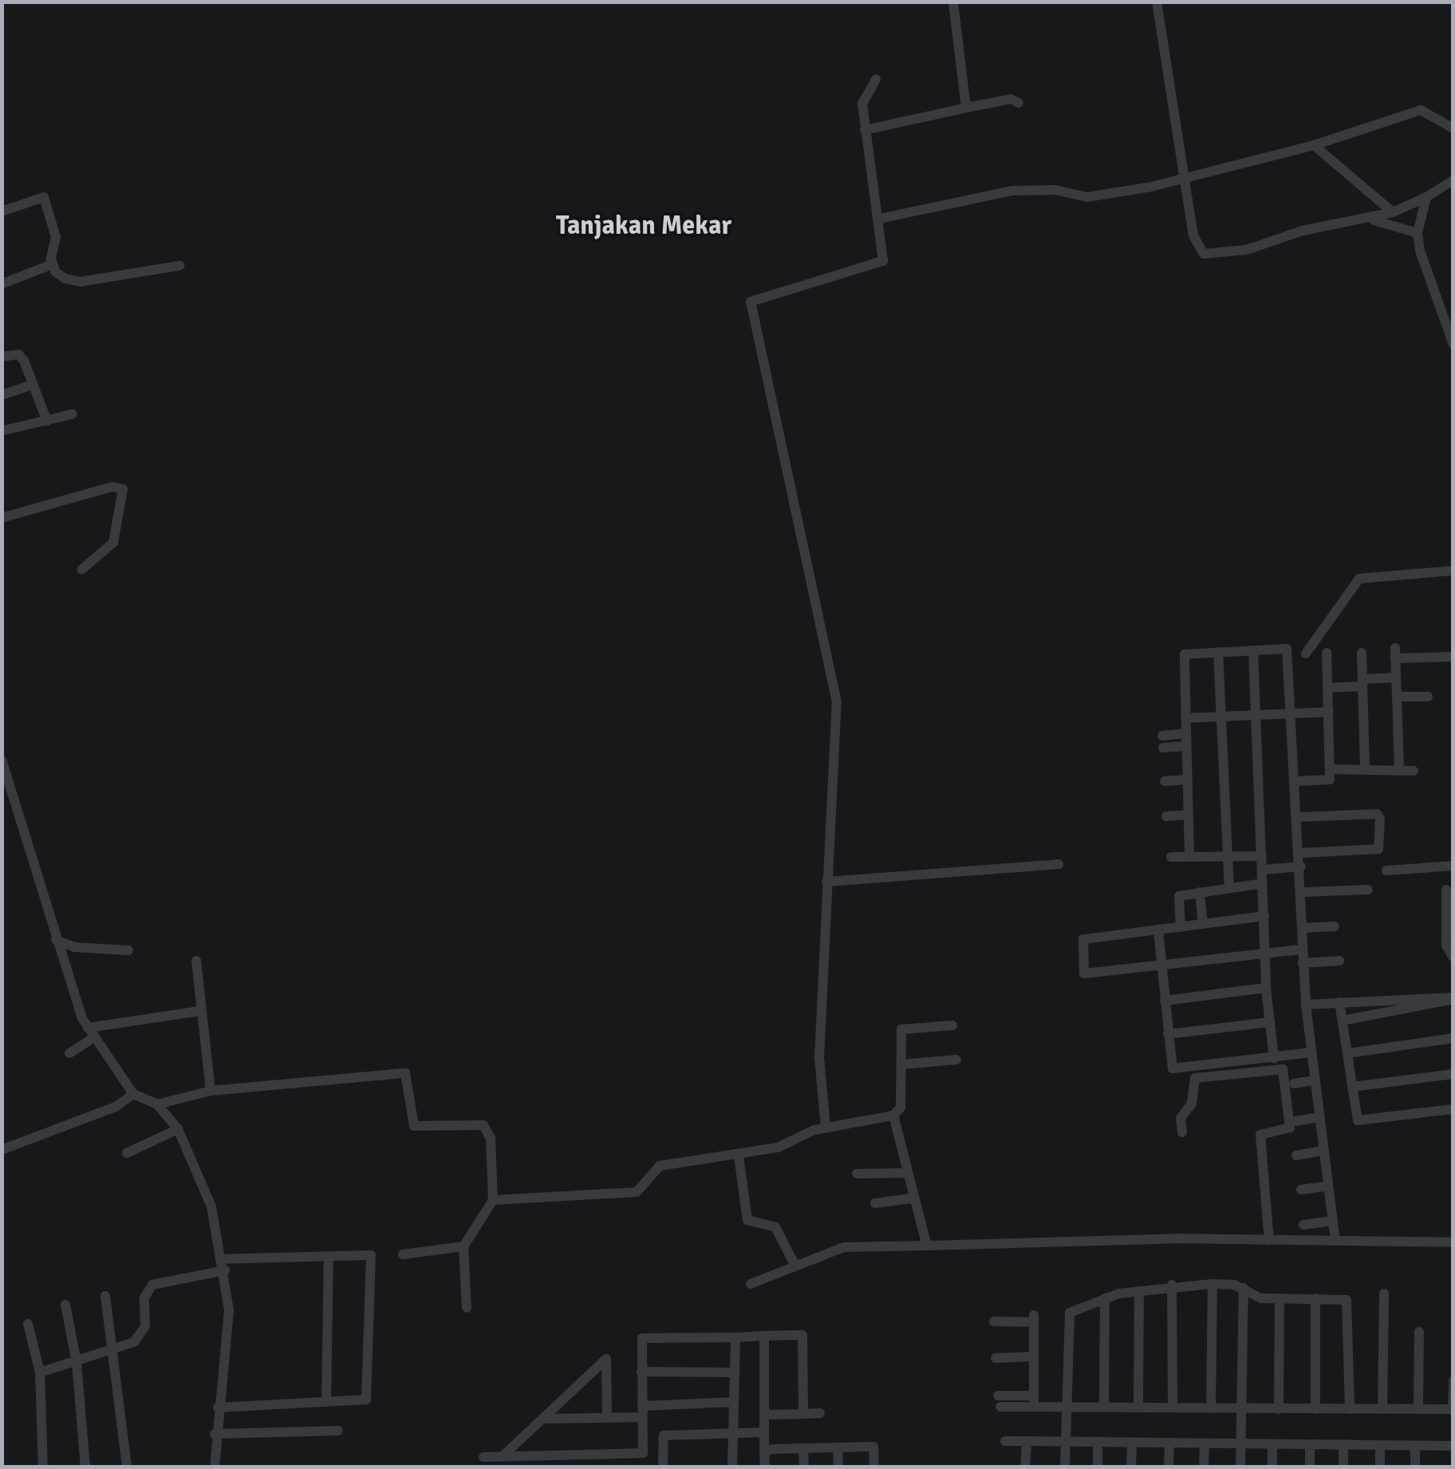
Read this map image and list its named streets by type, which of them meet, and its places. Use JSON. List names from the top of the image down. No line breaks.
{"districts":["Tanjakan Mekar"]}
